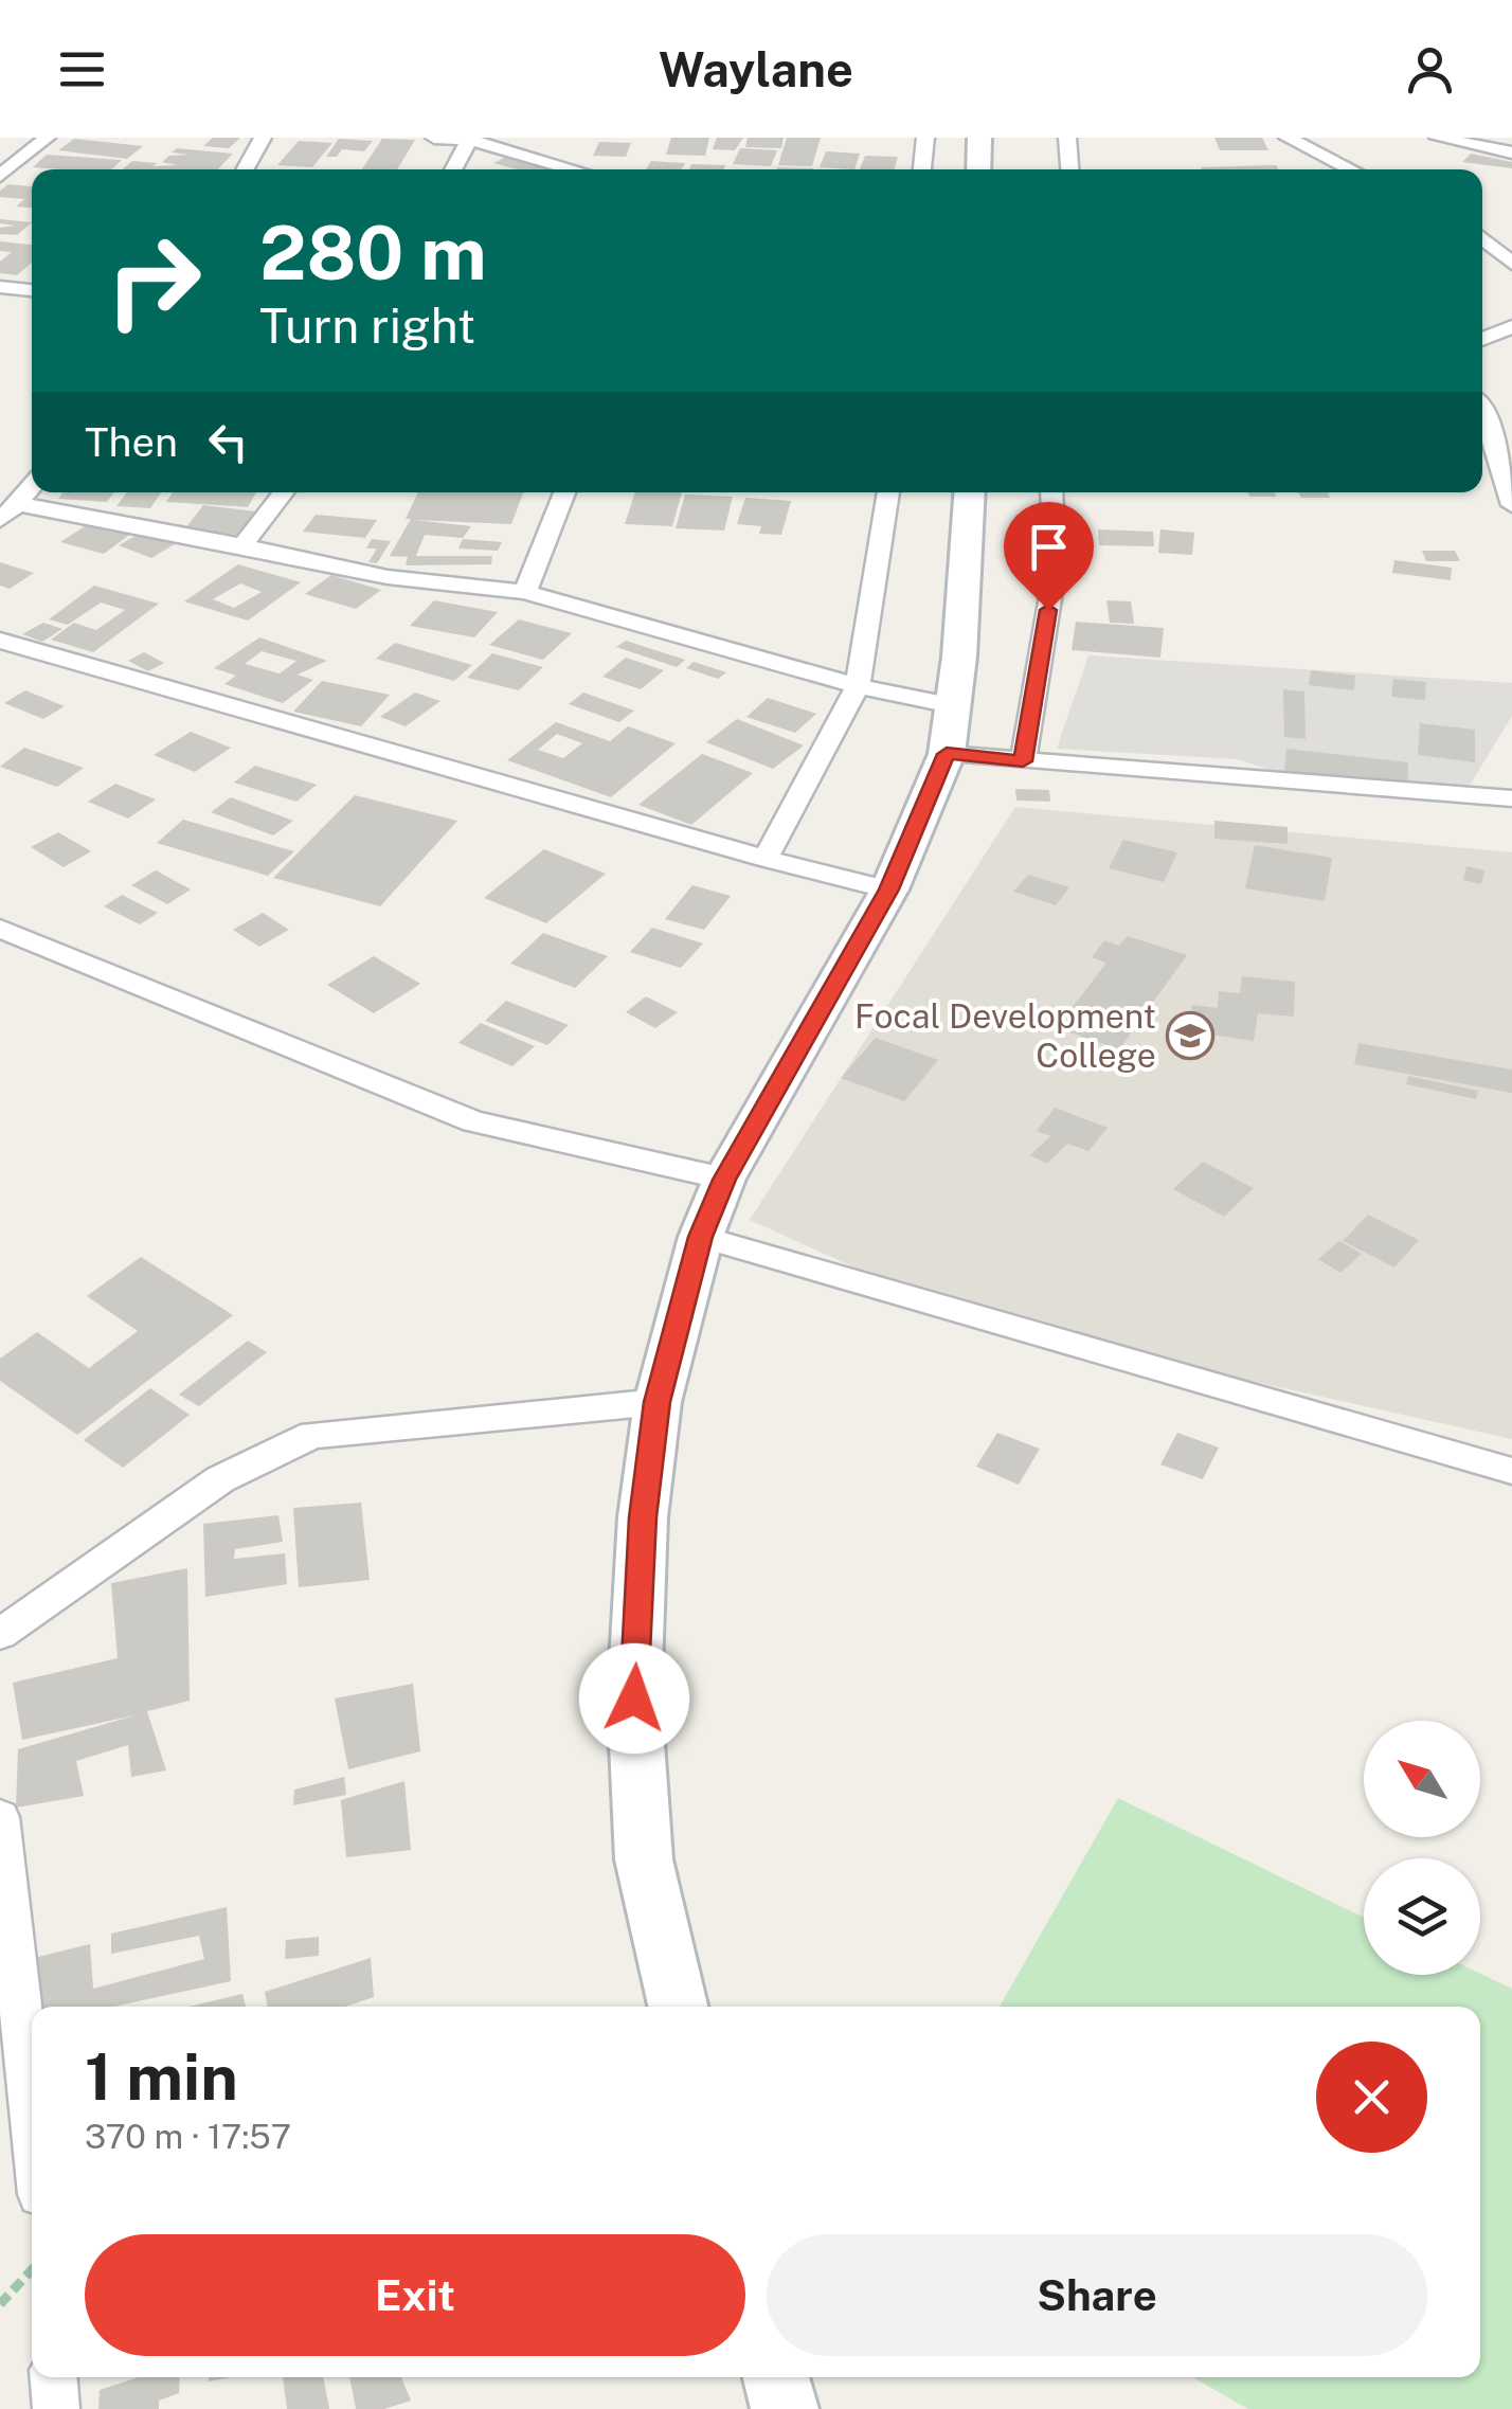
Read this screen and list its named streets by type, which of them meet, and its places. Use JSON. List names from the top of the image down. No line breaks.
{"places":{"school or university":["Focal Development College"]},"north":"top left","page":{"header":"Waylane","turn":["280 m","Turn right"],"then":"Then","heading":["1 min","370 m · 17:57"],"buttons":["Exit","Share"]}}
